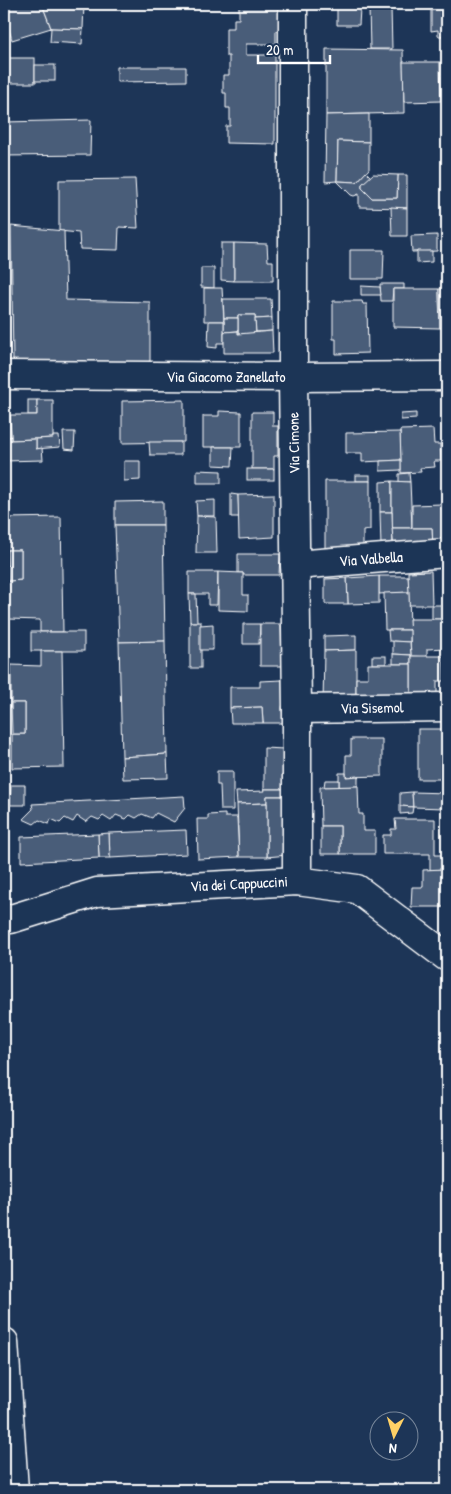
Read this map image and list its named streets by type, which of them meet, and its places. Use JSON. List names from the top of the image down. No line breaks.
{"streets":{"street":["Via Giacomo Zanellato","Via Cimone","Via Valbella","Via Sisemol","Via dei Cappuccini"]},"crossings":[["Via Giacomo Zanellato","Via Cimone"],["Via Cimone","Via Valbella"],["Via Cimone","Via Sisemol"],["Via Cimone","Via dei Cappuccini"]],"scale_bar":"20 m","north":"bottom"}
